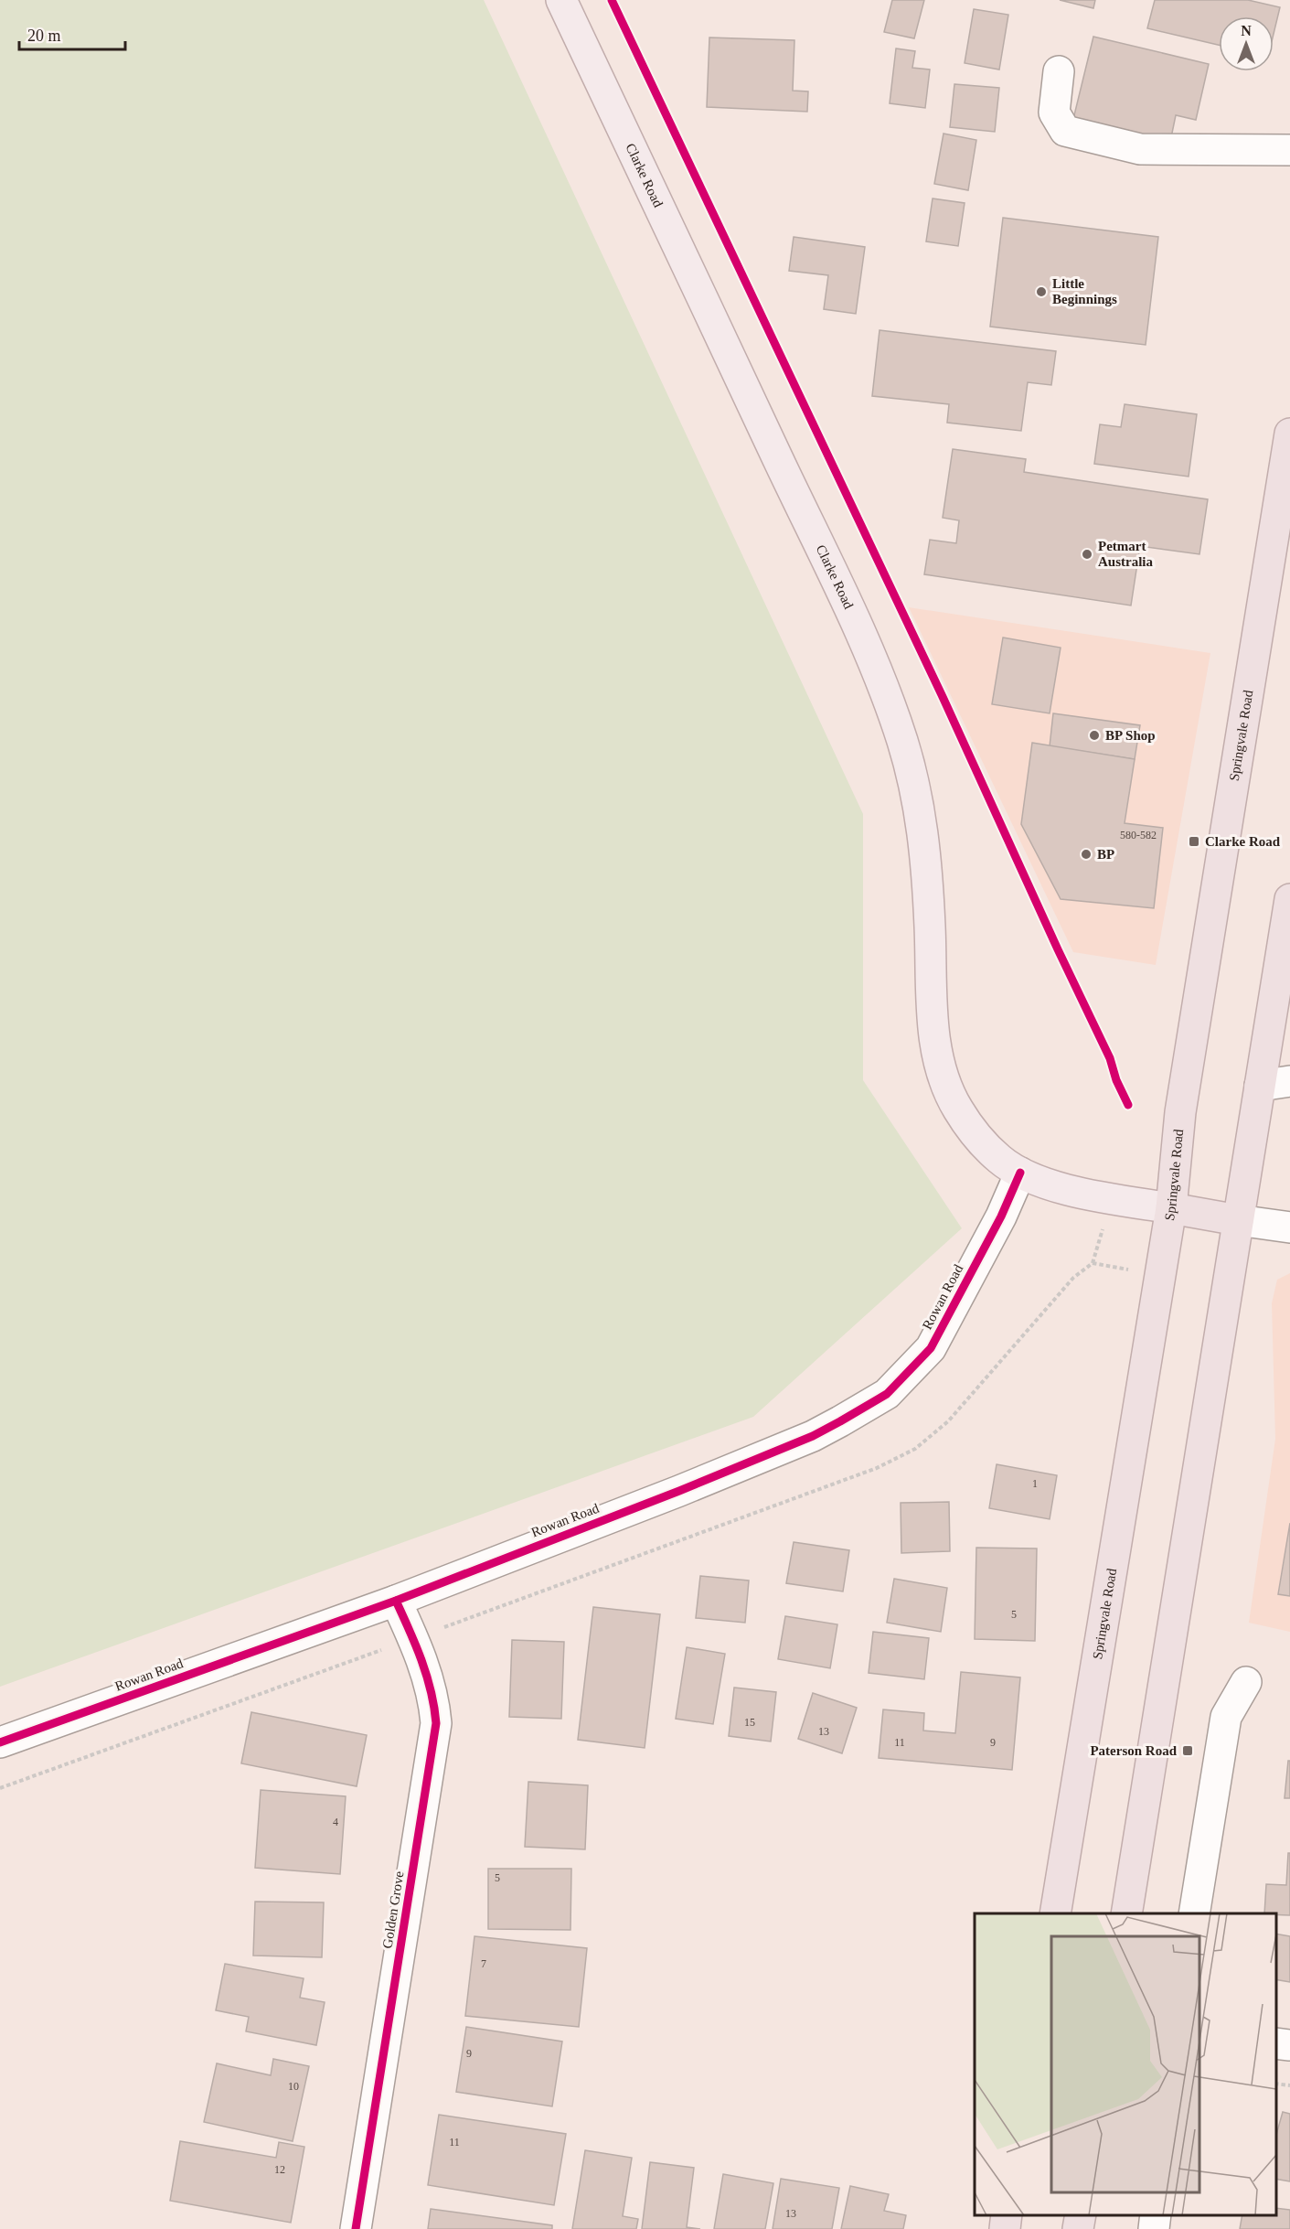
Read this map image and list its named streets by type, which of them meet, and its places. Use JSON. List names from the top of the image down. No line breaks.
{"streets":{"highway":["Clarke Road","Springvale Road"],"street":["Rowan Road","Golden Grove"]},"crossings":[["Clarke Road","Springvale Road"],["Clarke Road","Rowan Road"],["Rowan Road","Golden Grove"]],"places":{"other":["Little Beginnings","Petmart Australia","BP Shop","BP"],"transit":["Clarke Road","Paterson Road"]},"house_numbers":["580-582","1","5","15","13","11","9","4","5","7","9","10","11","12","13"],"scale_bar":"20 m","north":"top"}
